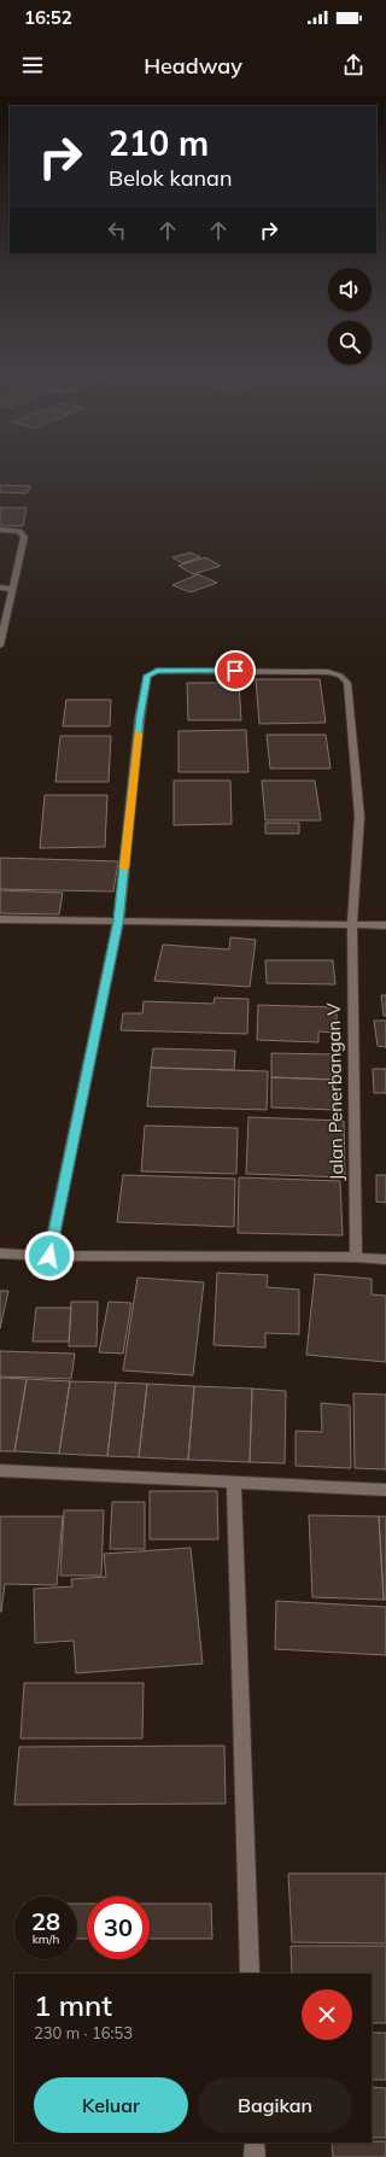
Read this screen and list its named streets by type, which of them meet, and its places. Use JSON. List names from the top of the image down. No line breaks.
{"streets":{"street":["Jalan Penerbangan V"]},"page":{"status":"16:52","header":"Headway","turn":["210 m","Belok kanan"],"speed":"28 km/h","limit":"30","heading":["1 mnt","230 m · 16:53"],"buttons":["Keluar","Bagikan"]}}
